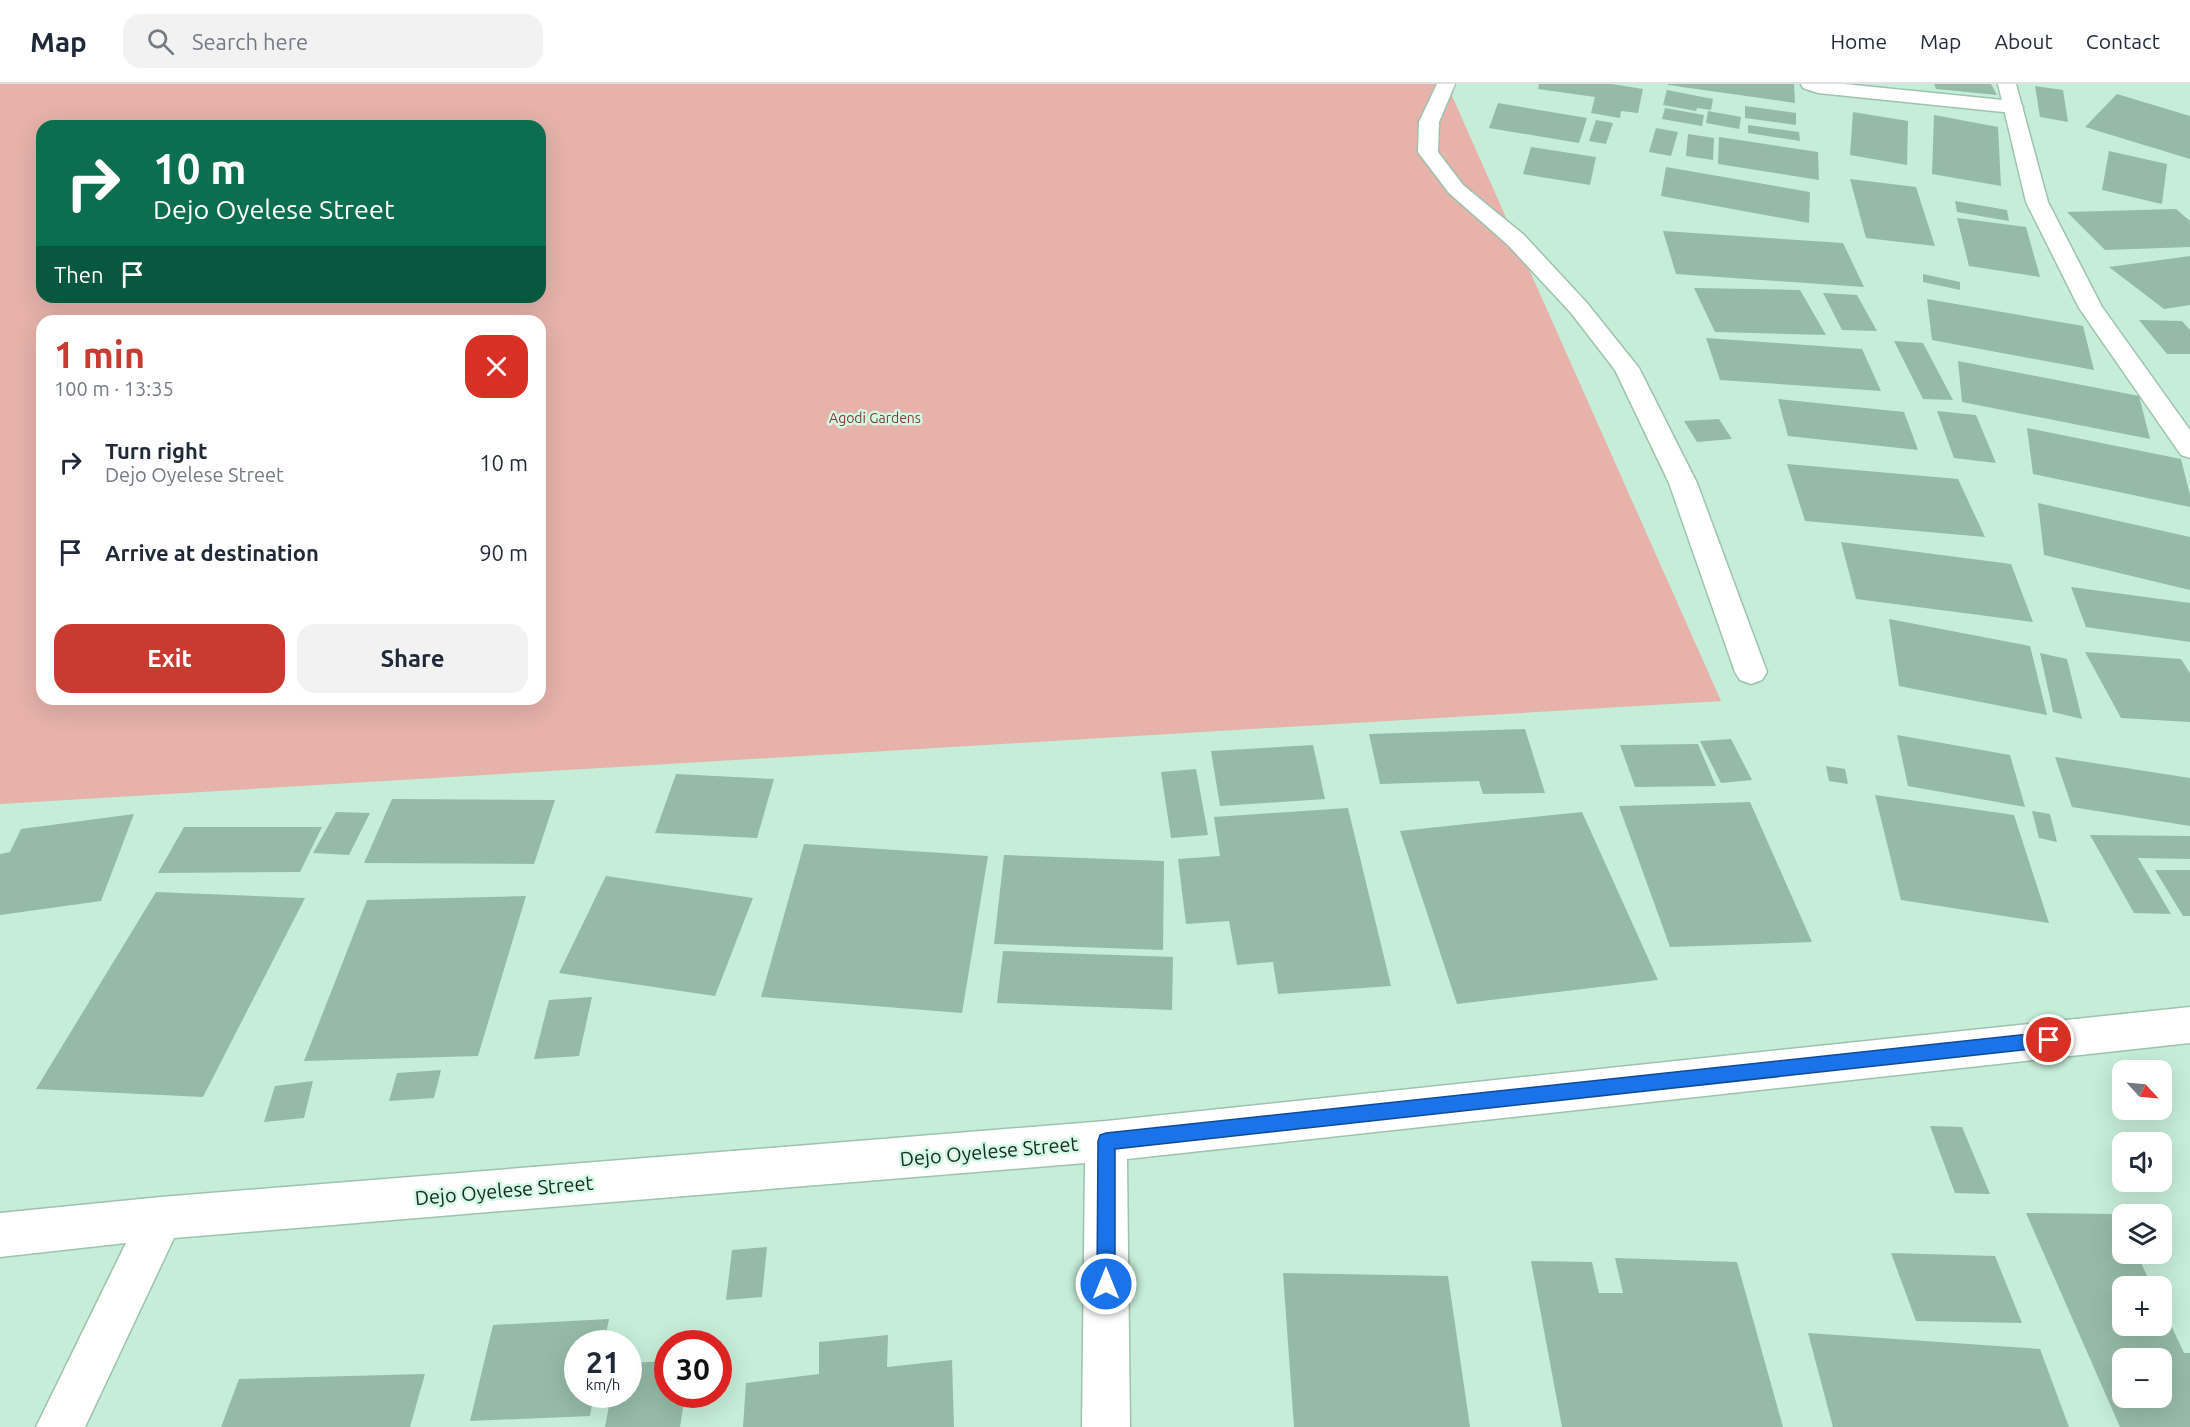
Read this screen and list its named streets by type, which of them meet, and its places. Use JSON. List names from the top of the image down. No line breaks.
{"streets":{"street":["Dejo Oyelese Street"]},"parks":["Agodi Gardens"],"north":"bottom right","page":{"header":"Map","search":"Search here","nav":["Home","Map","About","Contact"],"turn":["10 m","Dejo Oyelese Street"],"then":"Then","heading":["1 min","100 m · 13:35"],"list":[{"name":"Turn right","note":"Dejo Oyelese Street","value":"10 m"},{"name":"Arrive at destination","value":"90 m"}],"buttons":["Exit","Share"],"map_buttons":["+","−"],"speed":"21 km/h","limit":"30"}}
